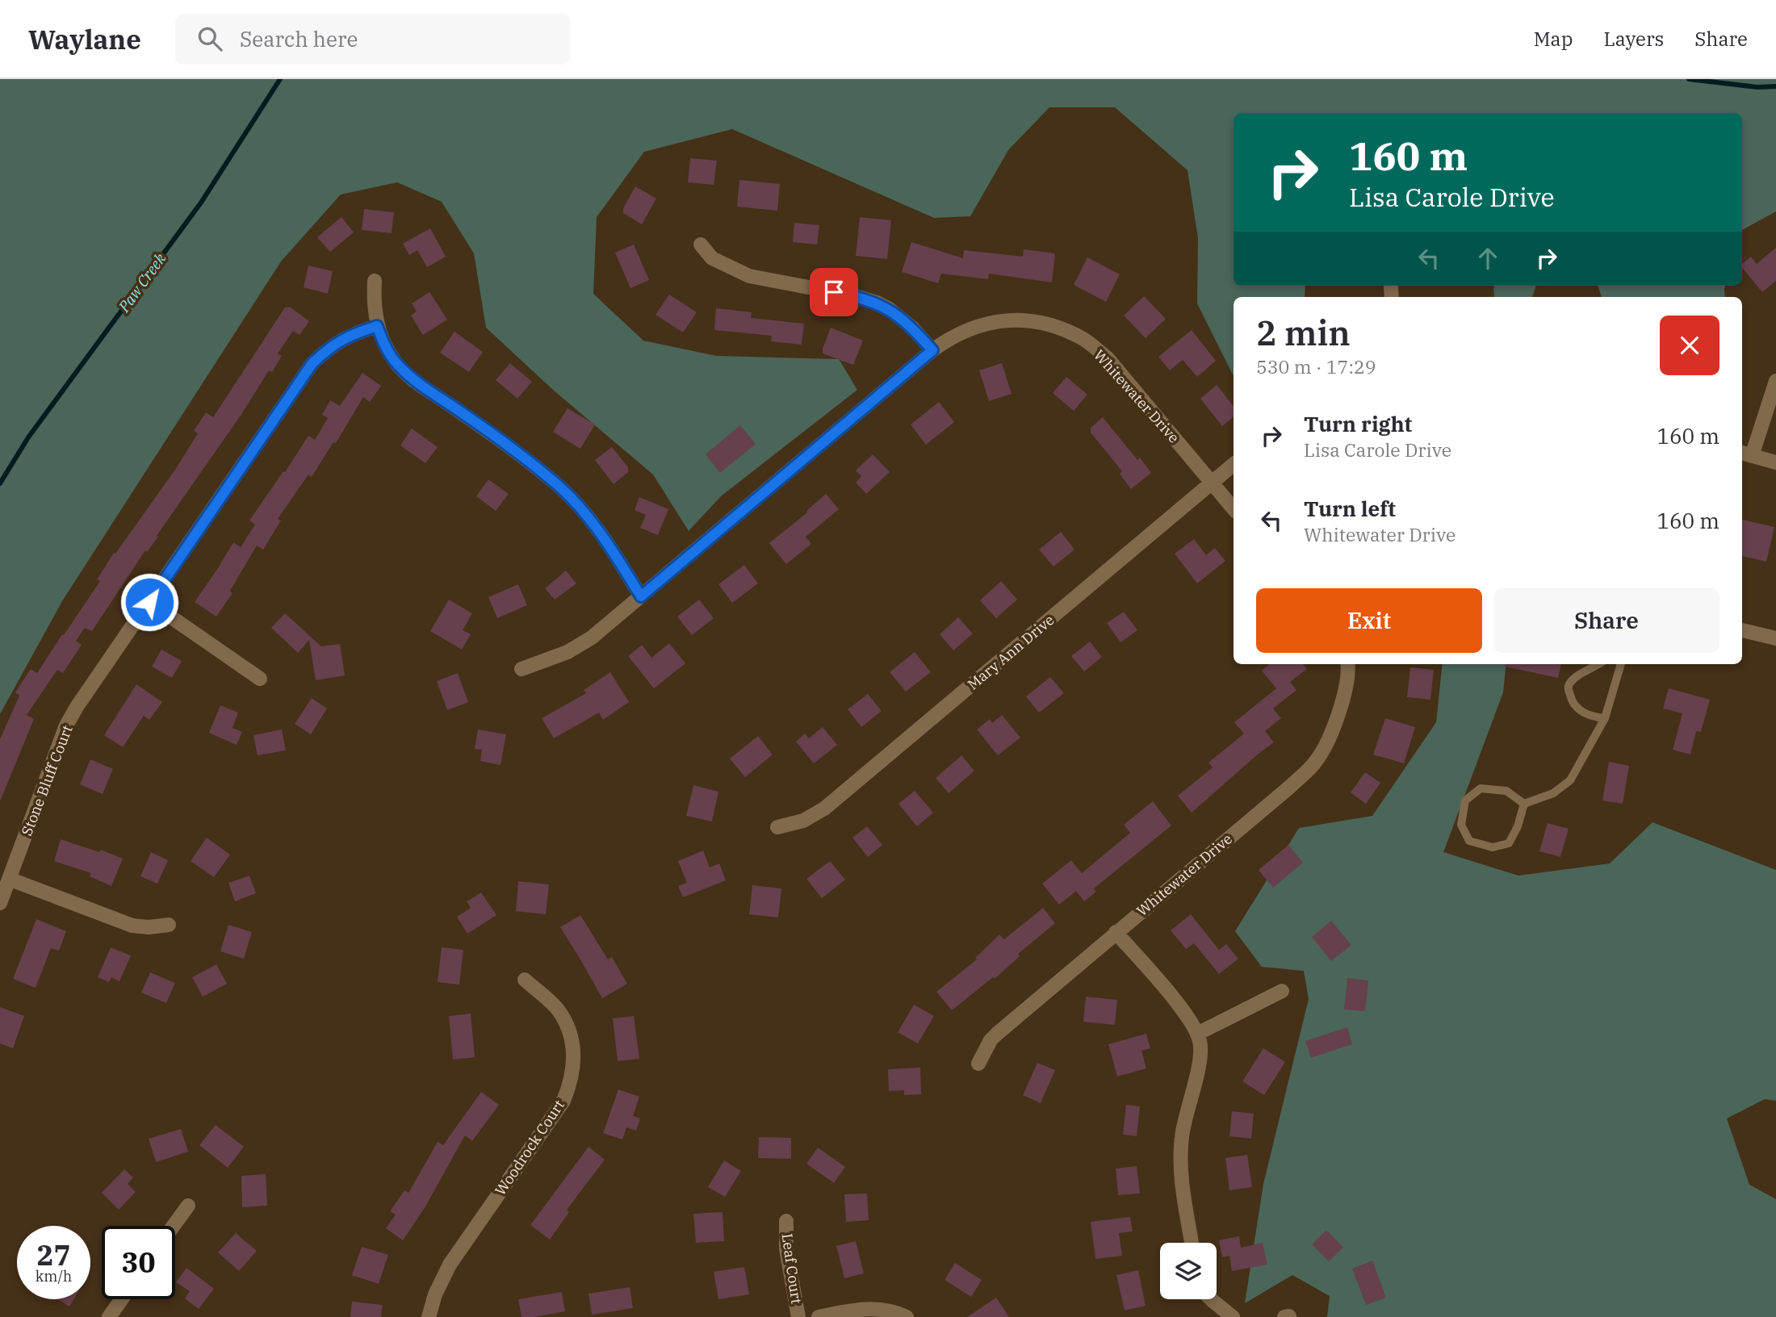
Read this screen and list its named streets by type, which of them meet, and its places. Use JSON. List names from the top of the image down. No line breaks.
{"streets":{"street":["Whitewater Drive","Mary Ann Drive","Stone Bluff Court","Woodrock Court","Leaf Court"]},"crossings":[["Whitewater Drive","Mary Ann Drive"]],"water":["Paw Creek"],"page":{"header":"Waylane","search":"Search here","nav":["Map","Layers","Share"],"turn":["160 m","Lisa Carole Drive"],"heading":["2 min","530 m · 17:29"],"list":[{"name":"Turn right","note":"Lisa Carole Drive","value":"160 m"},{"name":"Turn left","note":"Whitewater Drive","value":"160 m"}],"buttons":["Exit","Share"],"speed":"27 km/h","limit":"30"}}
